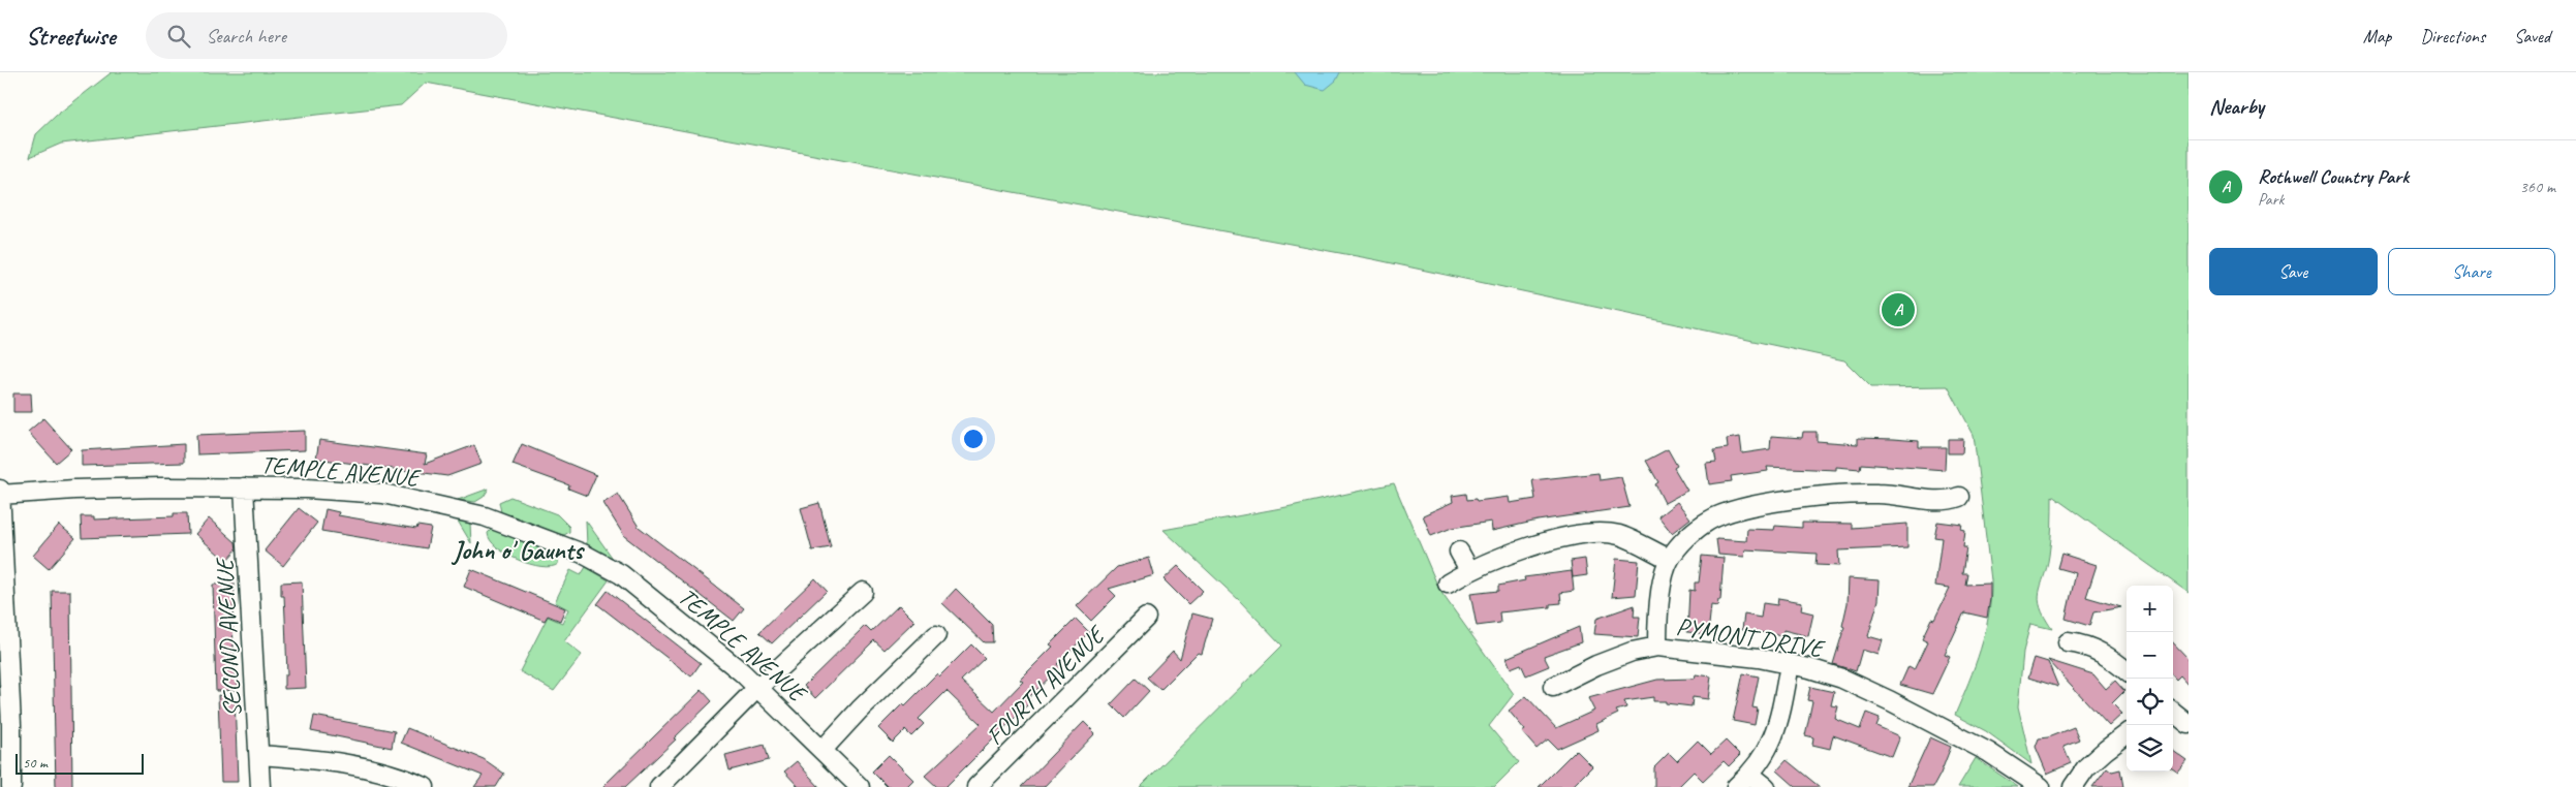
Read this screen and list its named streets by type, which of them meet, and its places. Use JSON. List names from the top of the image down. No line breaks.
{"streets":{"street":["TEMPLE AVENUE","PYMONT DRIVE","SECOND AVENUE","FOURTH AVENUE"]},"crossings":[["TEMPLE AVENUE","SECOND AVENUE"]],"districts":["John o' Gaunts"],"scale_bar":"50 m","page":{"header":"Streetwise","search":"Search here","nav":["Map","Directions","Saved"],"heading":"Nearby","list":[{"mark":"A","name":"Rothwell Country Park","note":"Park","value":"360 m"}],"buttons":["Save","Share"],"pins":"A","map_buttons":["+","−"],"scale":"50 m"}}
